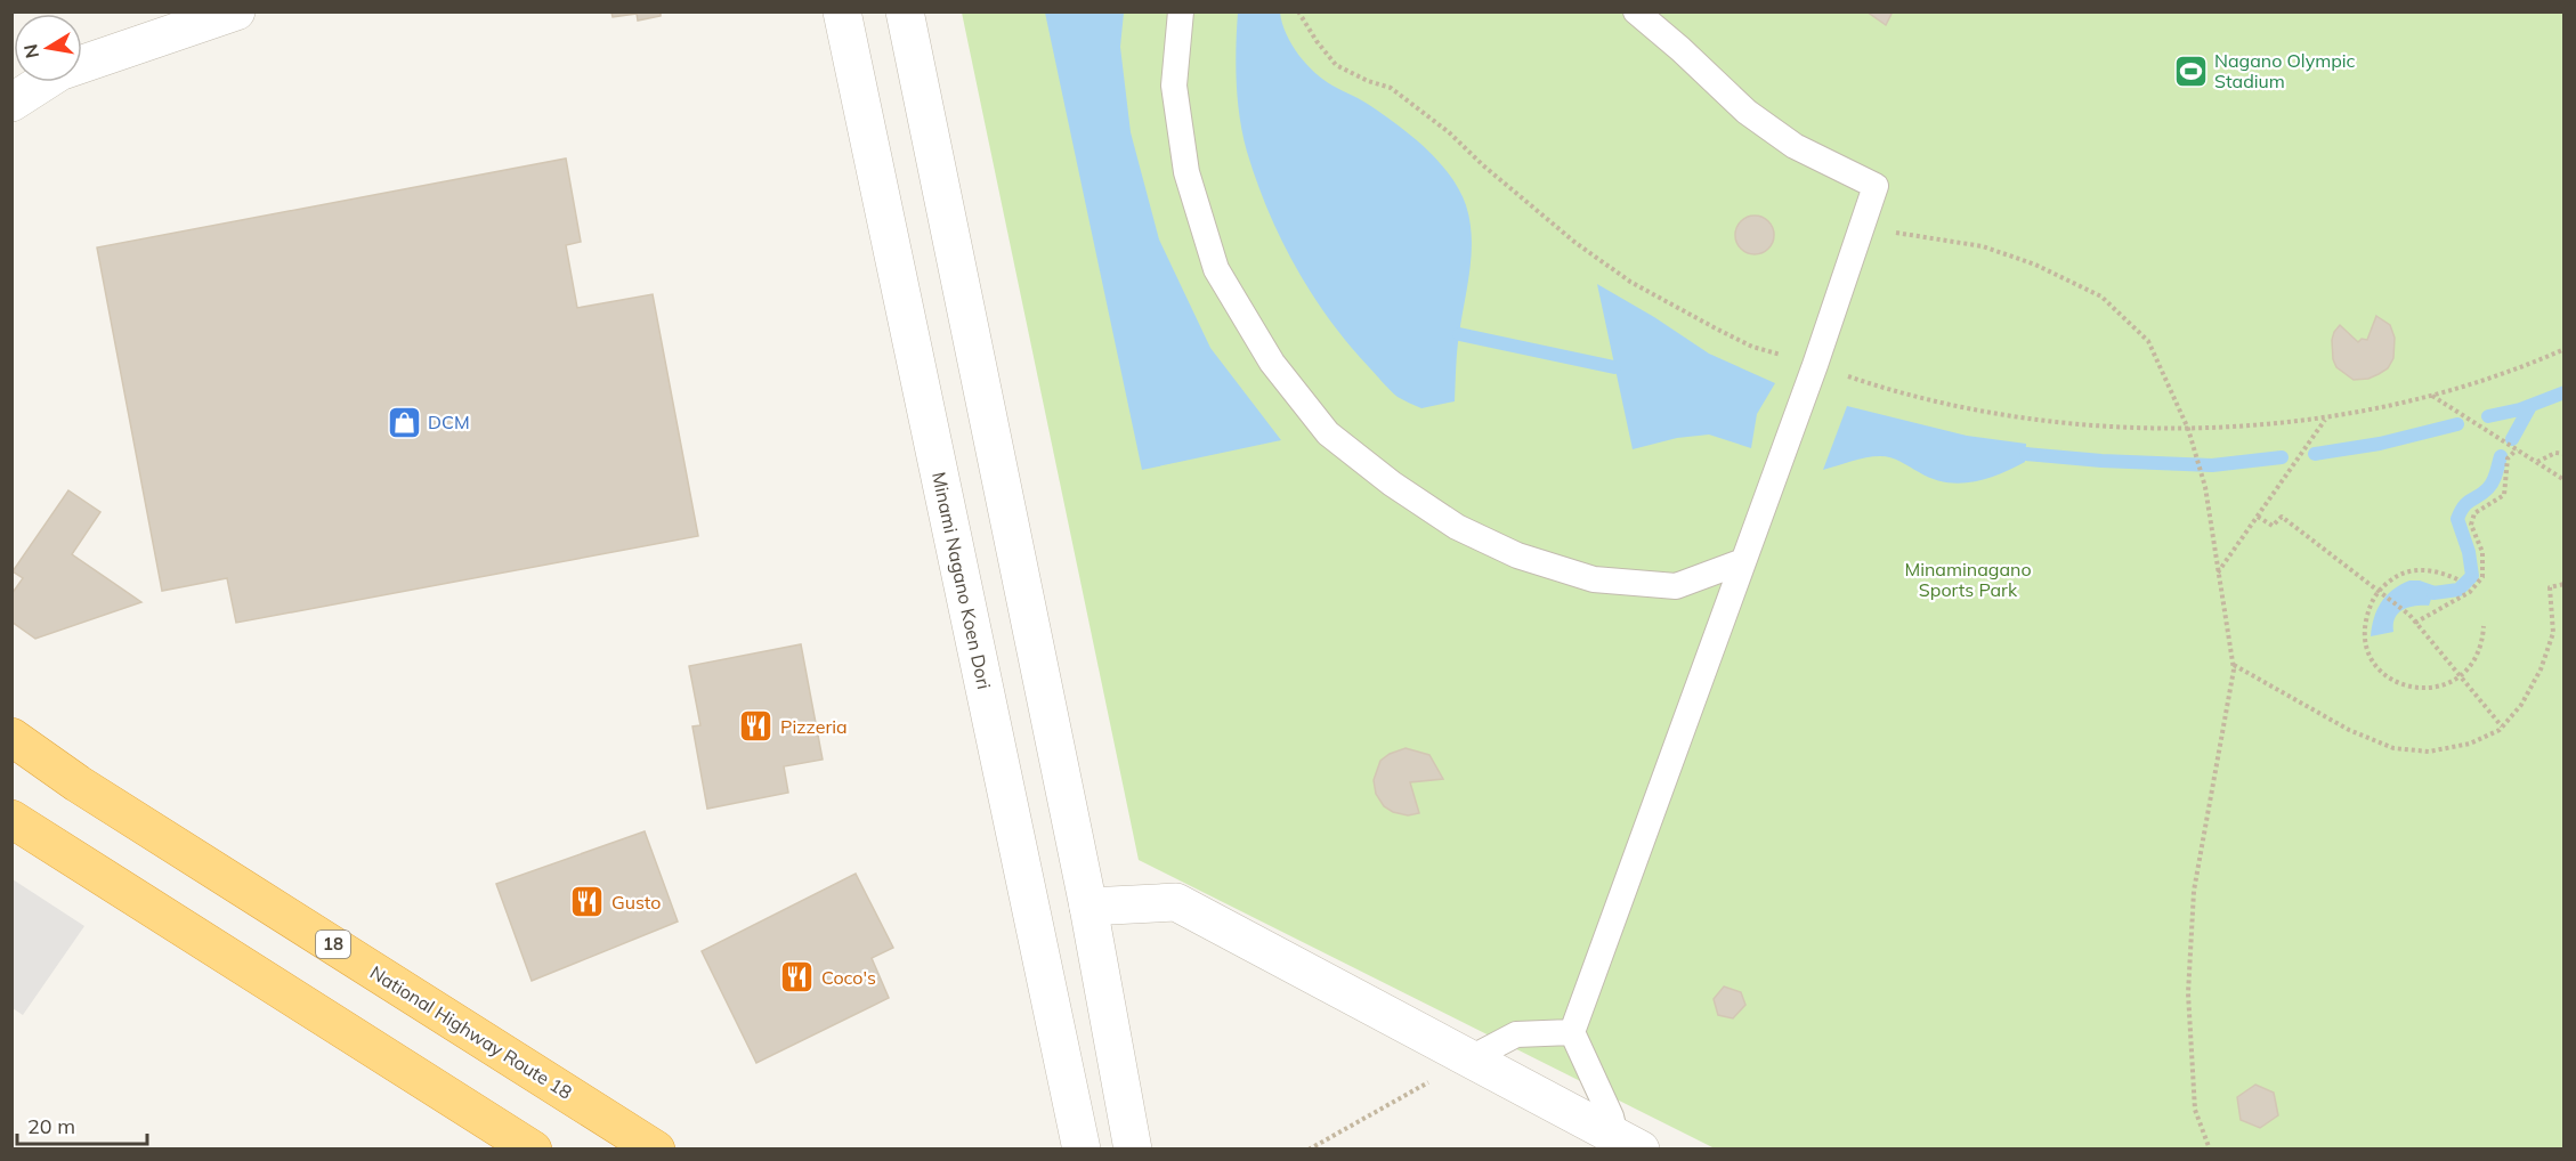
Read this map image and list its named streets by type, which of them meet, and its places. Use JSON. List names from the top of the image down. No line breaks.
{"streets":{"highway":["18","National Highway Route 18"],"street":["Minami Nagano Koen Dori"]},"parks":["Minaminagano Sports Park"],"places":{"sports":["Nagano Olympic Stadium"],"shop":["DCM"],"restaurant":["Pizzeria","Gusto","Coco's"]},"scale_bar":"20 m","north":"left"}
